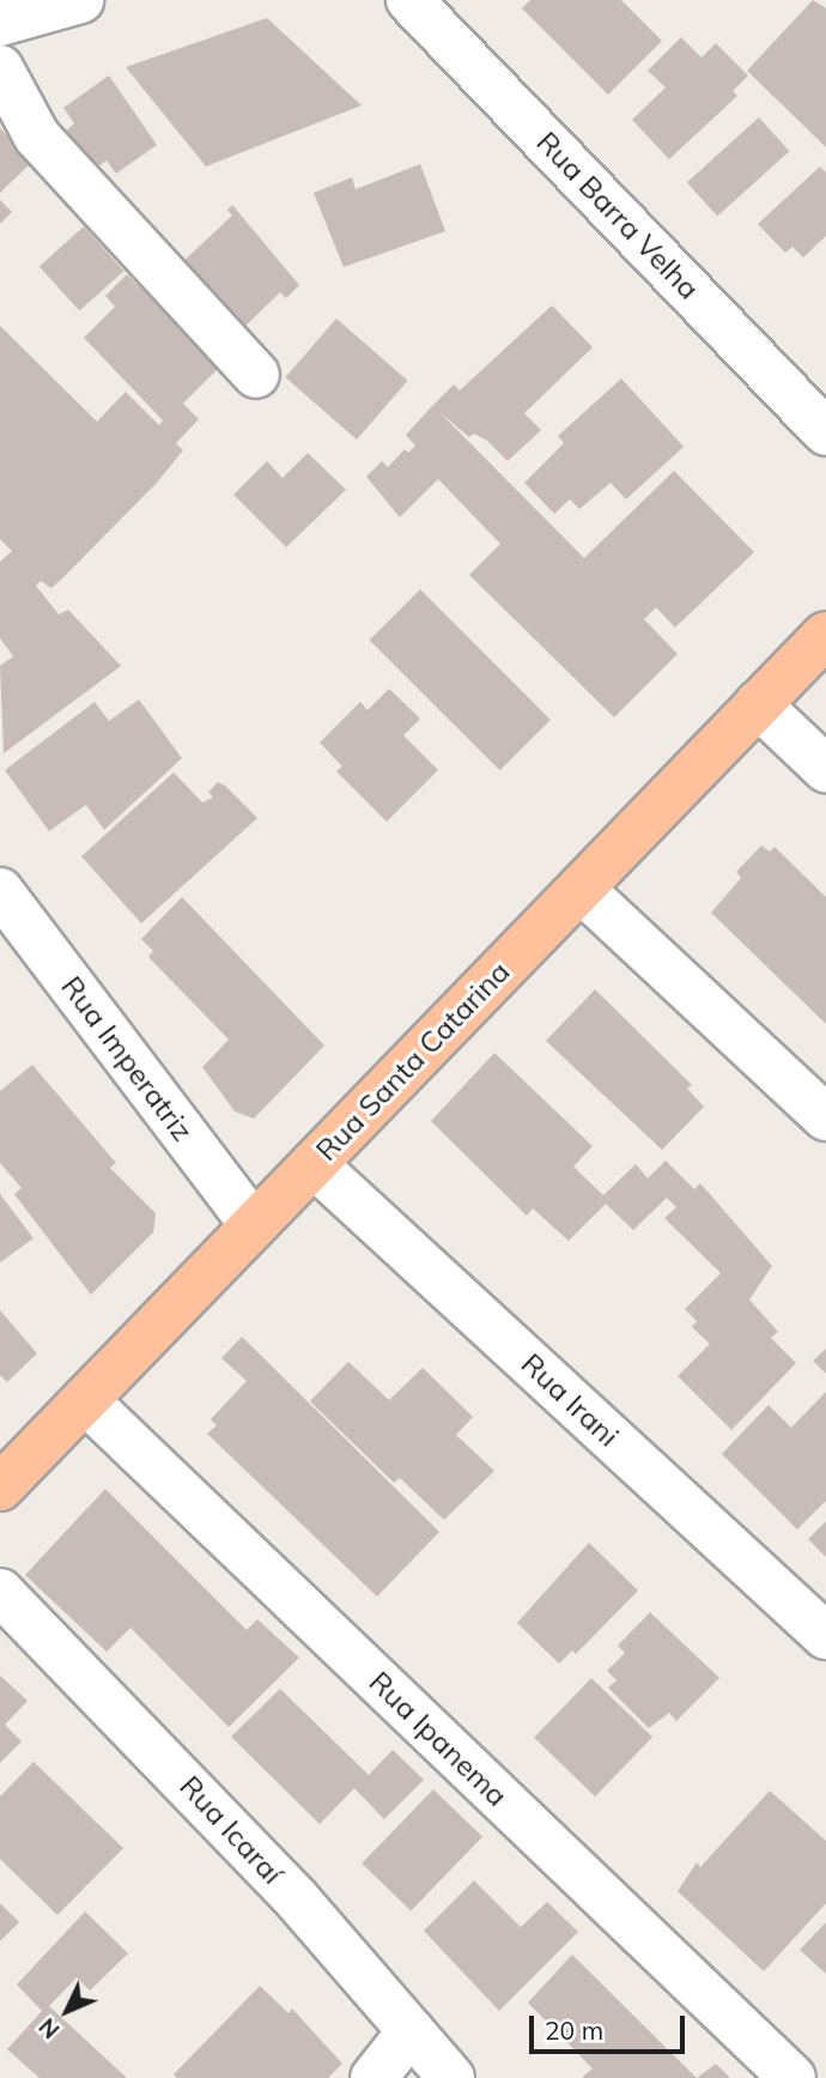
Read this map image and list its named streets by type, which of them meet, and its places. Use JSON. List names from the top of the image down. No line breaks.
{"streets":{"main road":["Rua Santa Catarina"],"street":["Rua Barra Velha","Rua Imperatriz","Rua Irani","Rua Ipanema","Rua Icaraí"]},"crossings":[["Rua Imperatriz","Rua Santa Catarina"],["Rua Santa Catarina","Rua Irani"],["Rua Santa Catarina","Rua Ipanema"]],"scale_bar":"20 m","north":"bottom left"}
